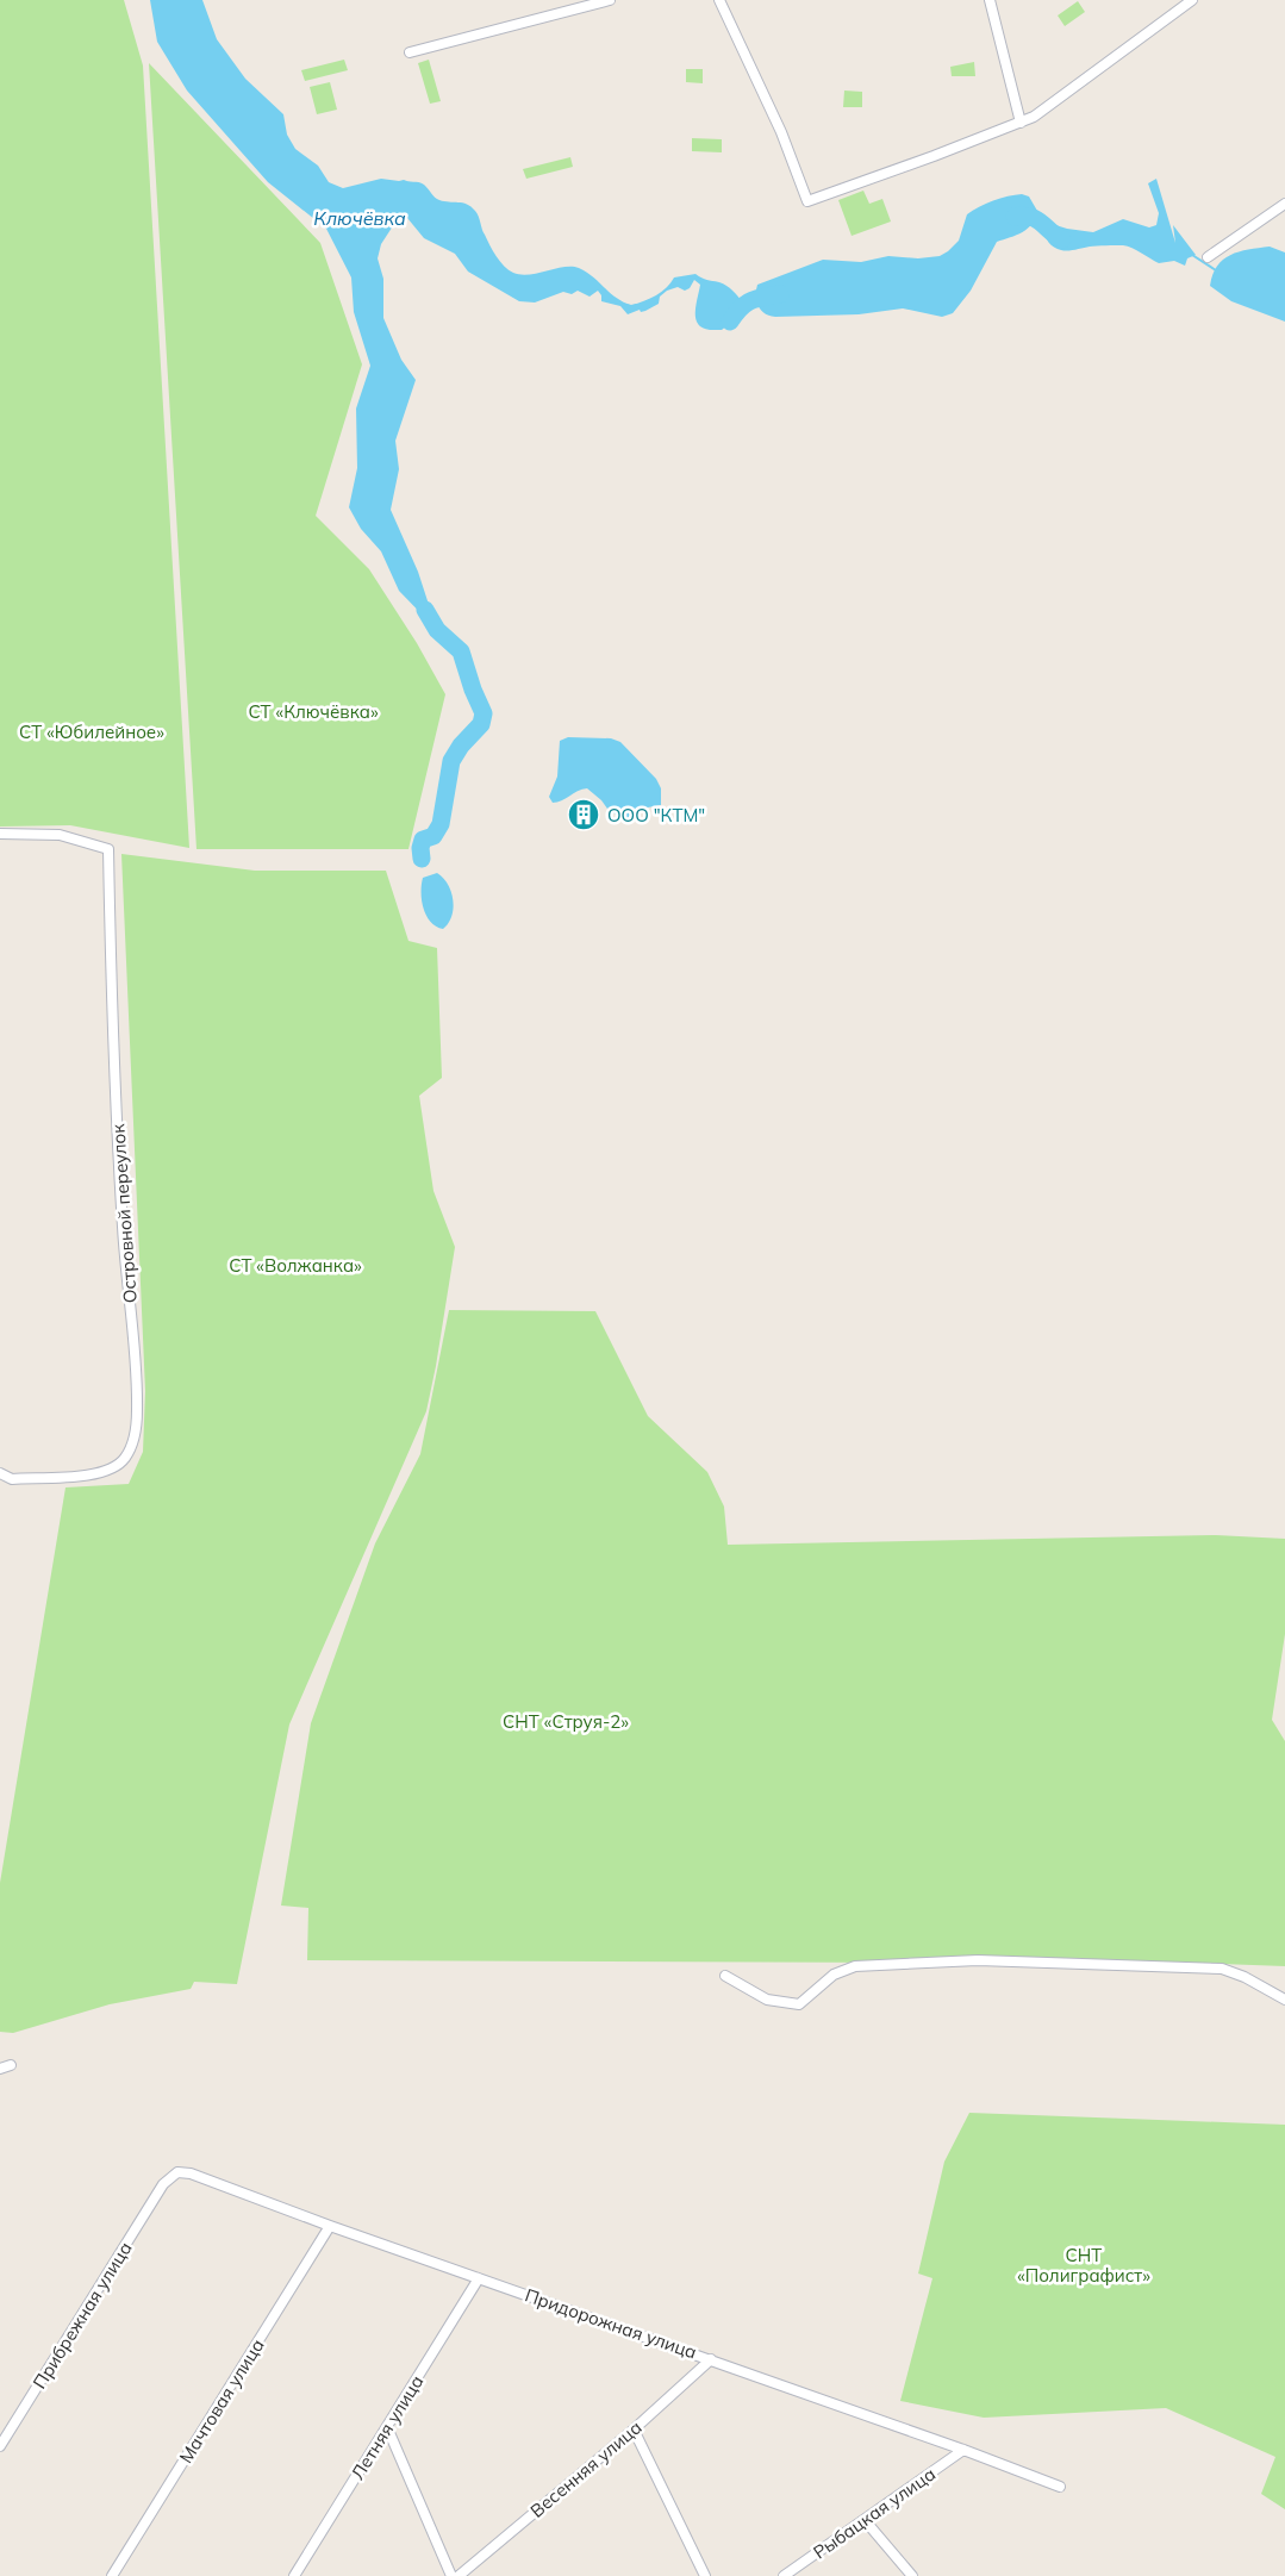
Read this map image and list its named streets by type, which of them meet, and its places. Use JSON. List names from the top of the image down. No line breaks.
{"streets":{"street":["Островной переулок","Прибрежная улица","Придорожная улица","Мачтовая улица","Летняя улица","Весенняя улица","Рыбацкая улица"]},"crossings":[["Прибрежная улица","Придорожная улица"],["Придорожная улица","Мачтовая улица"],["Придорожная улица","Летняя улица"],["Придорожная улица","Весенняя улица"],["Придорожная улица","Рыбацкая улица"]],"water":["Ключёвка"],"parks":["СТ «Ключёвка»","СТ «Юбилейное»","СТ «Волжанка»","СНТ «Струя-2»","СНТ «Полиграфист»"],"places":{"building":["ООО \"КТМ\""]}}
